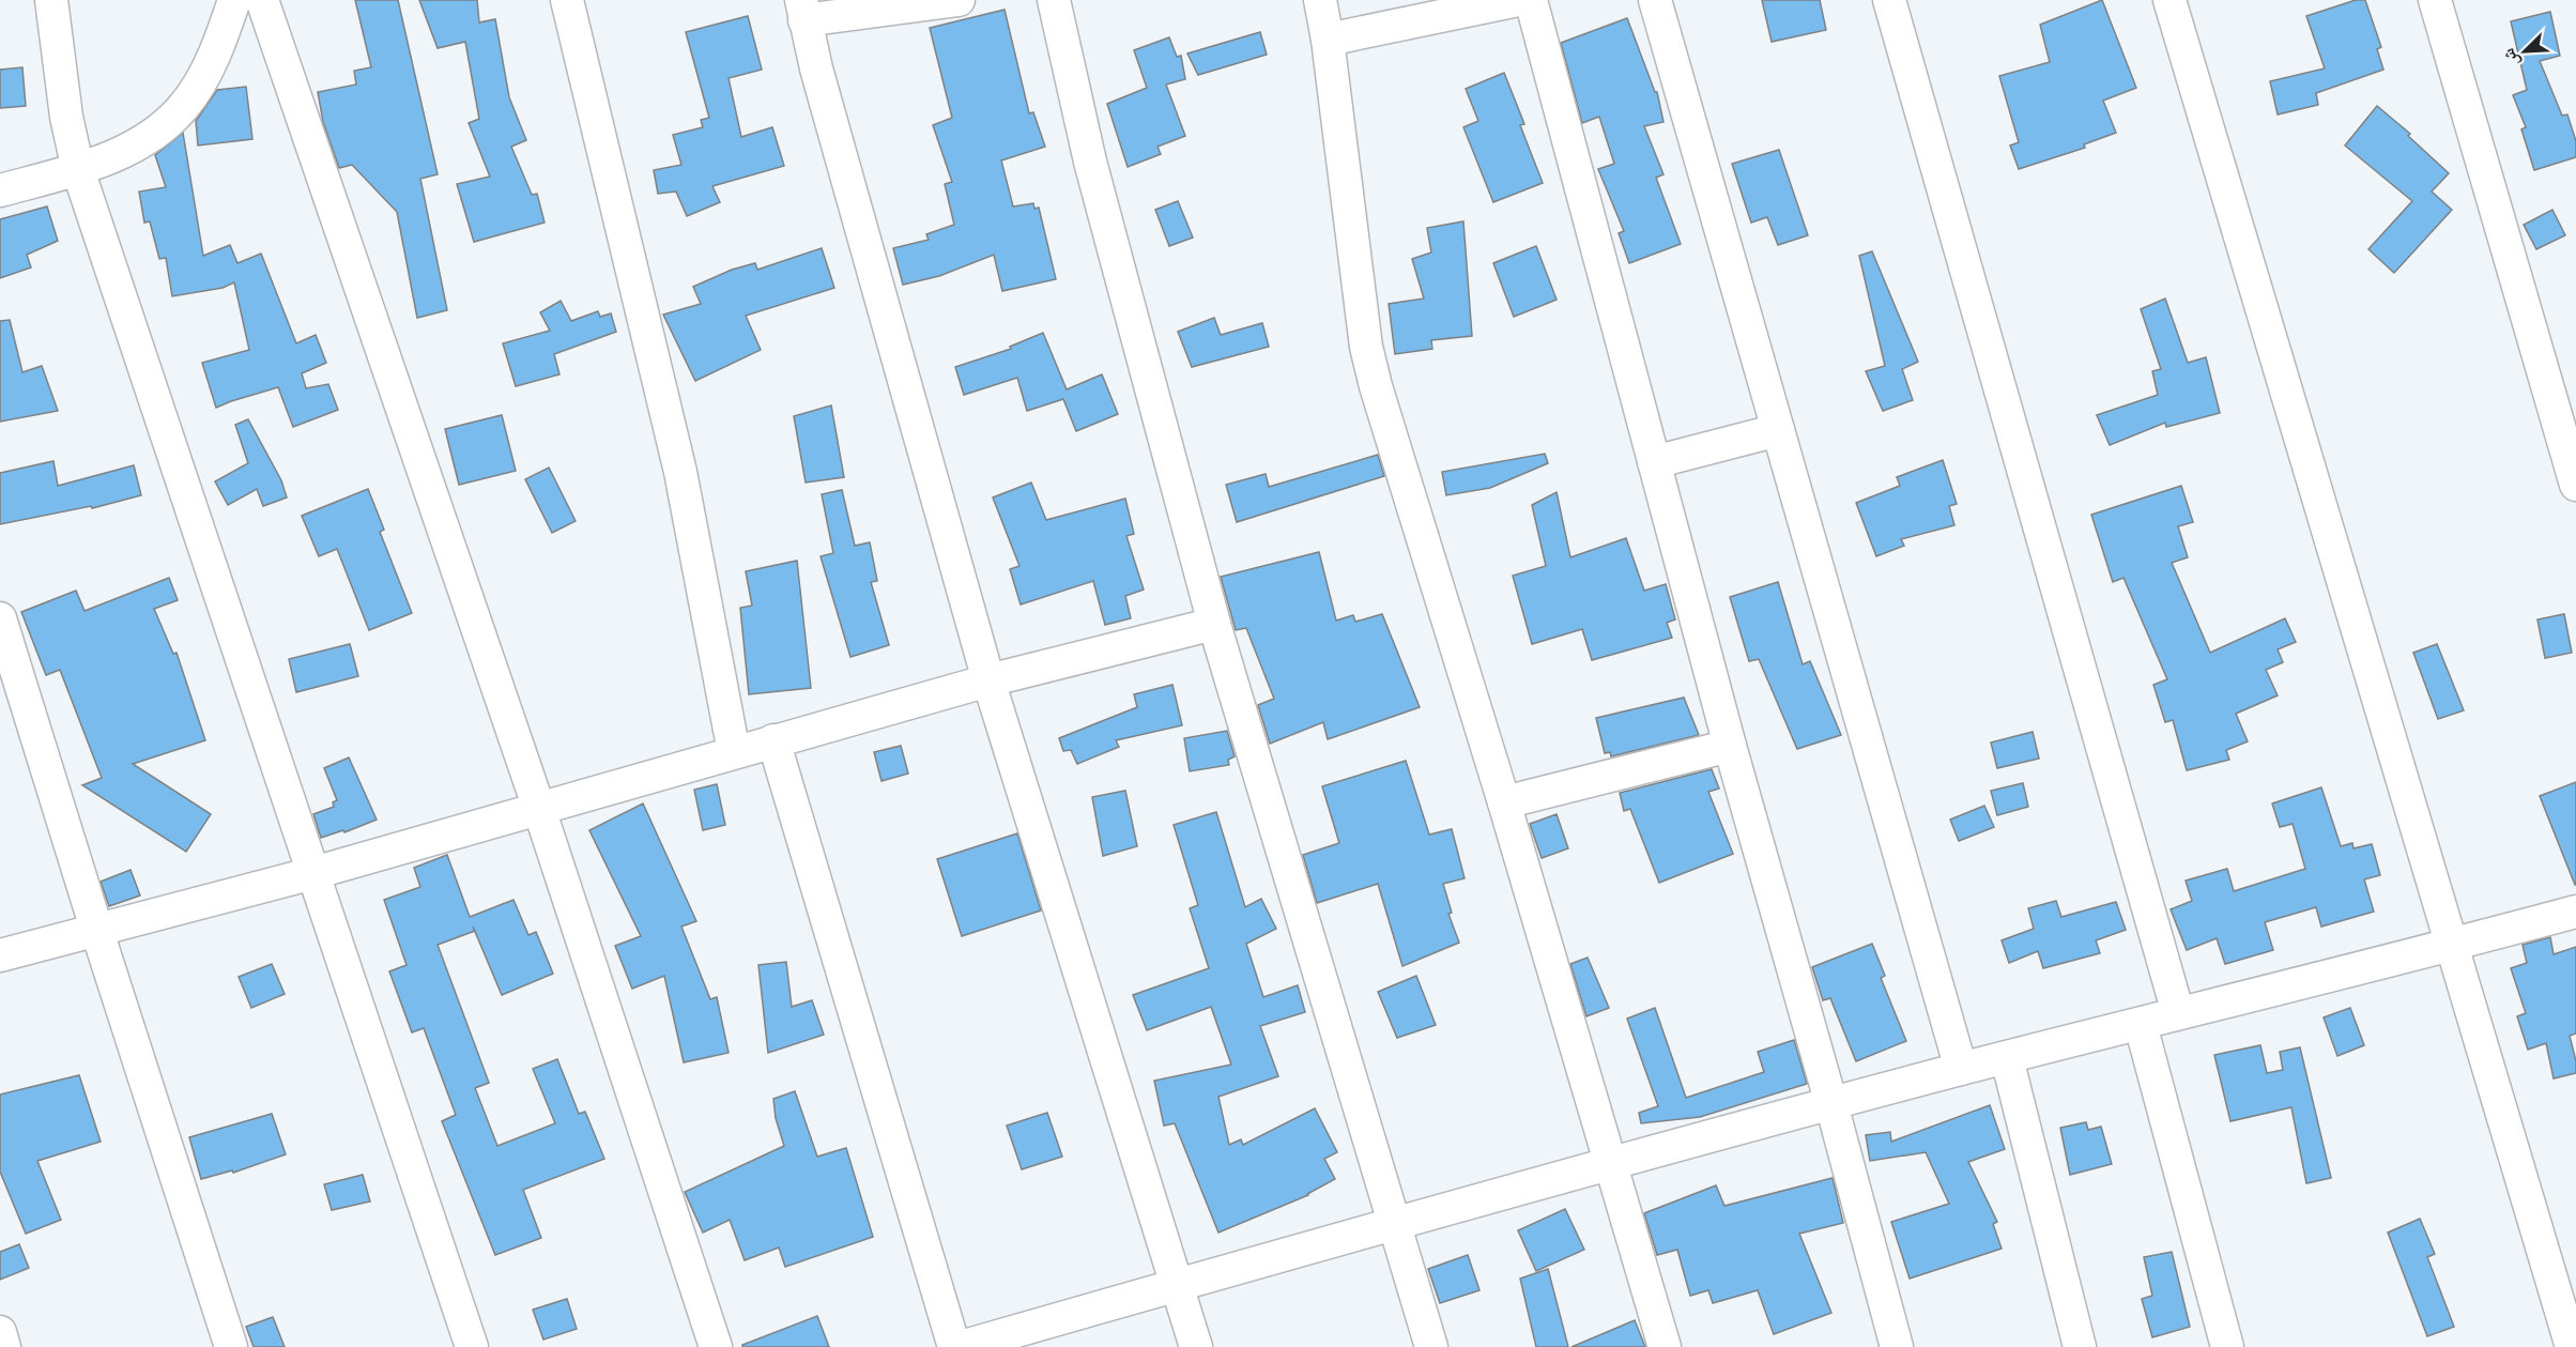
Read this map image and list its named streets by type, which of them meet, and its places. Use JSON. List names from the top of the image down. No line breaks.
{"north":"bottom left"}
